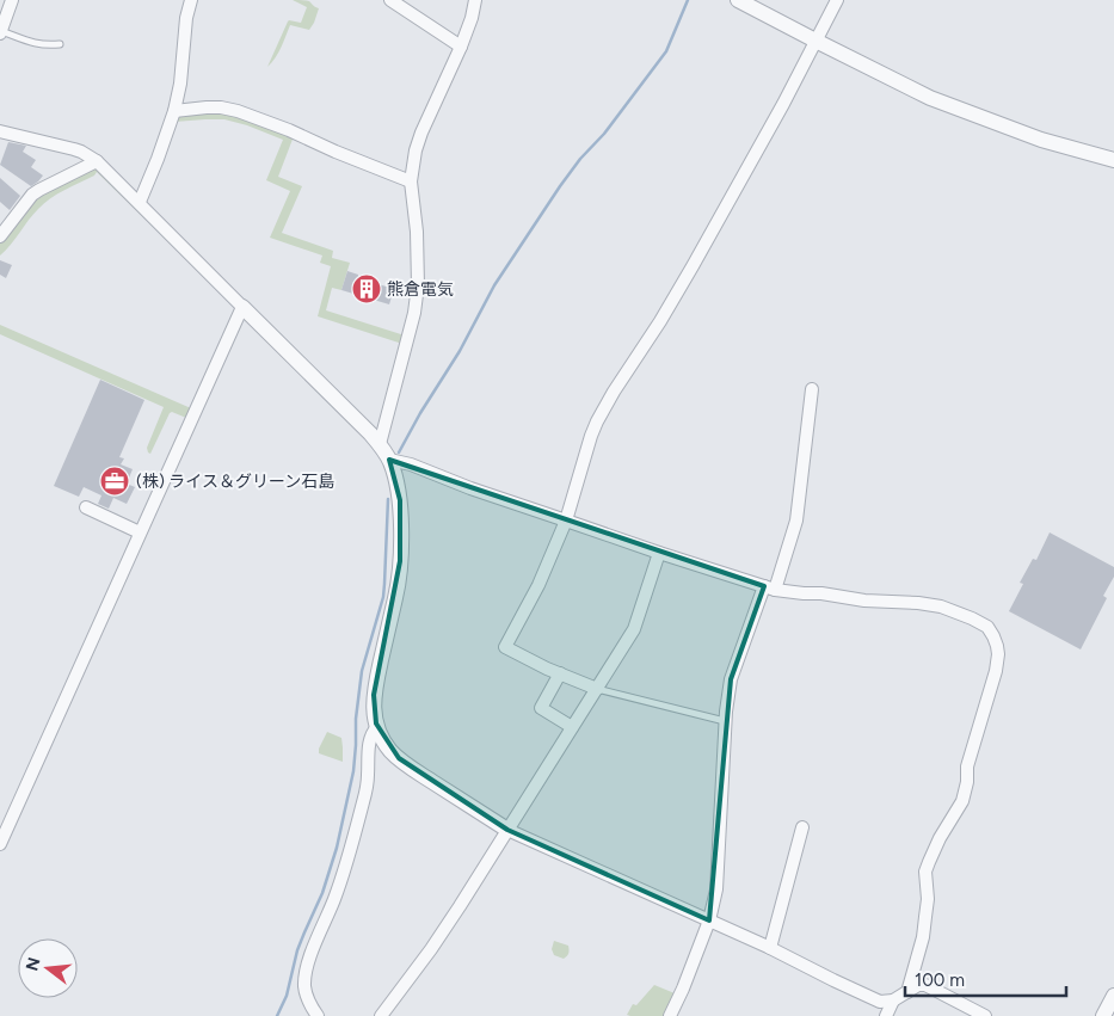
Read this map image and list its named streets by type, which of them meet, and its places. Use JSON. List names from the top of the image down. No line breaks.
{"places":{"building":["熊倉電気"],"office":["(株) ライス＆グリーン石島"]},"scale_bar":"100 m","north":"left"}
